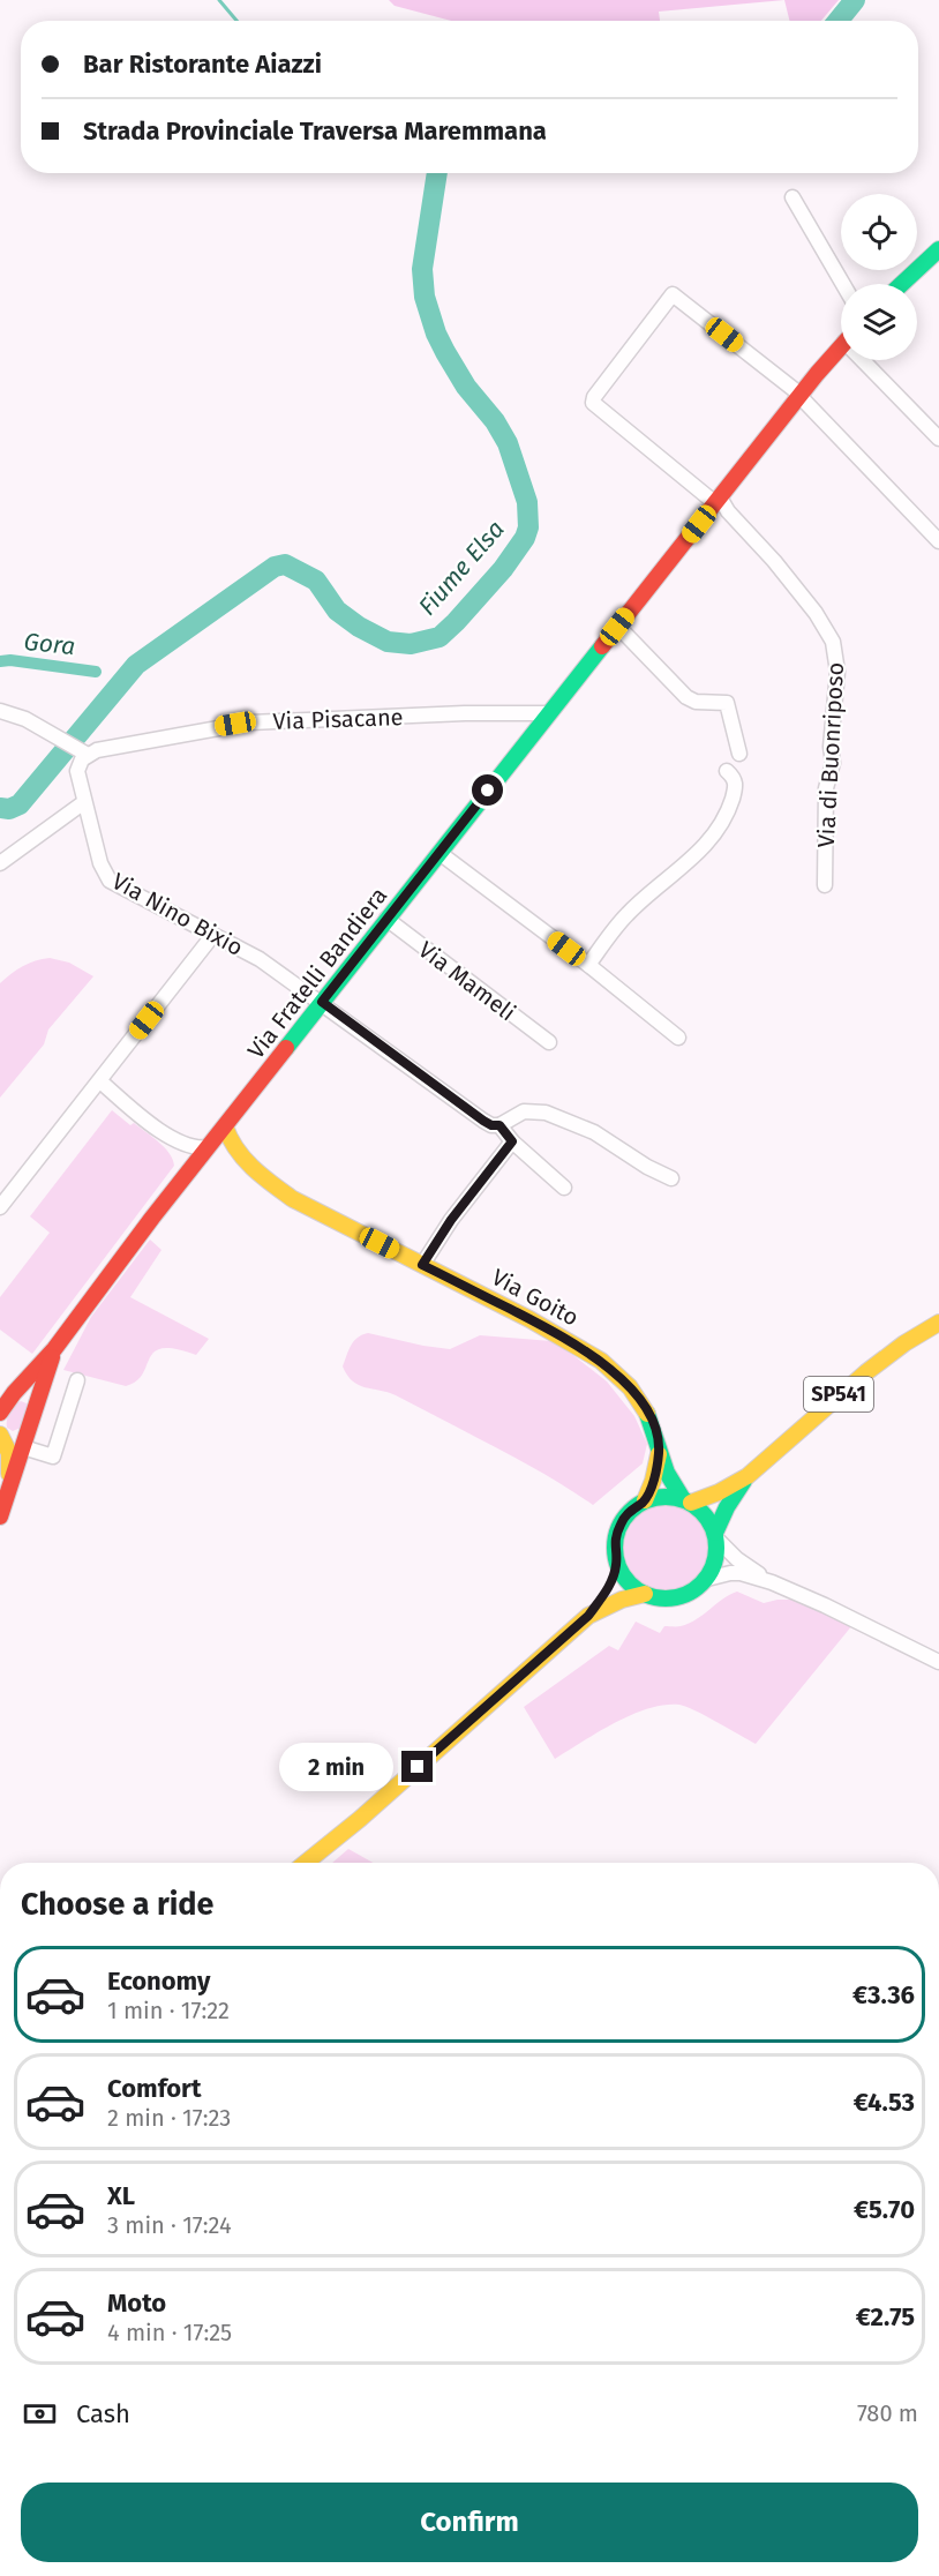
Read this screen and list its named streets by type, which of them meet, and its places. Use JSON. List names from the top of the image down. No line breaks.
{"streets":{"main road":["Via Fratelli Bandiera","Via Goito","SP541"],"street":["Via Pisacane","Via di Buonriposo","Via Nino Bixio","Via Mameli"]},"crossings":[["Via Pisacane","Via Nino Bixio"],["Via Pisacane","Via Fratelli Bandiera"],["Via di Buonriposo","Via Fratelli Bandiera"],["Via Nino Bixio","Via Fratelli Bandiera"],["Via Fratelli Bandiera","Via Mameli"],["Via Fratelli Bandiera","Via Goito"],["Via Goito","SP541"]],"water":["Fiume Elsa","Gora"],"page":{"banner":["Bar Ristorante Aiazzi","Strada Provinciale Traversa Maremmana"],"bubble":"2 min","heading":"Choose a ride","list":[{"name":"Economy","note":"1 min · 17:22","value":"€3.36"},{"name":"Comfort","note":"2 min · 17:23","value":"€4.53"},{"name":"XL","note":"3 min · 17:24","value":"€5.70"},{"name":"Moto","note":"4 min · 17:25","value":"€2.75"}],"pay":["Cash","780 m"],"buttons":"Confirm"}}
